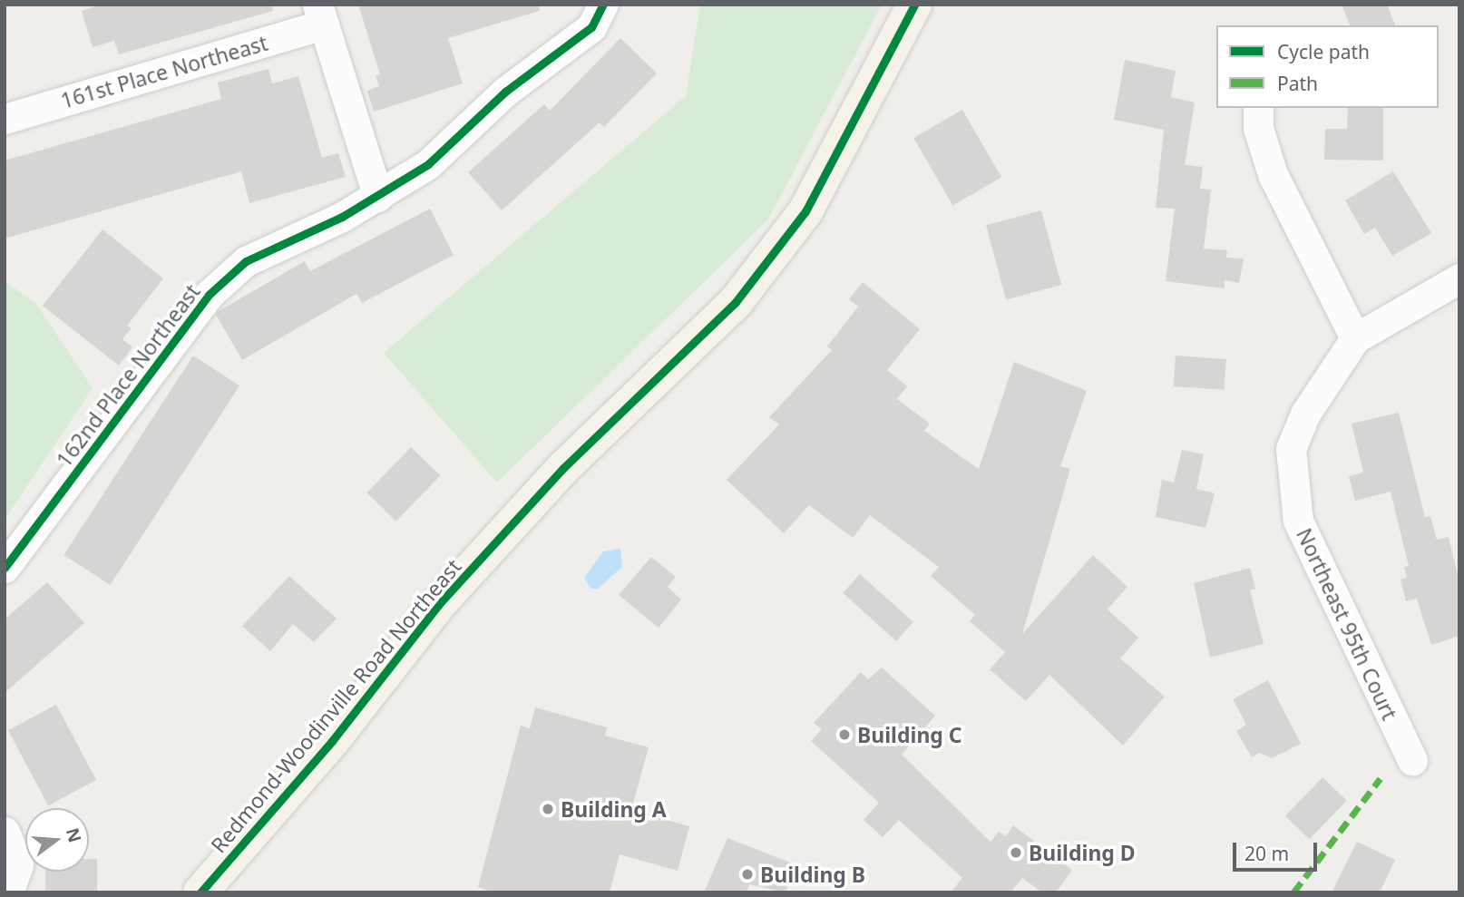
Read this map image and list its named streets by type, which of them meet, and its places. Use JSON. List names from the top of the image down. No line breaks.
{"streets":{"main road":["Redmond-Woodinville Road Northeast"],"street":["161st Place Northeast","162nd Place Northeast","Northeast 95th Court"]},"places":["Building C","Building A","Building D","Building B"],"legend":["Cycle path","Path"],"scale_bar":"20 m","north":"right"}
